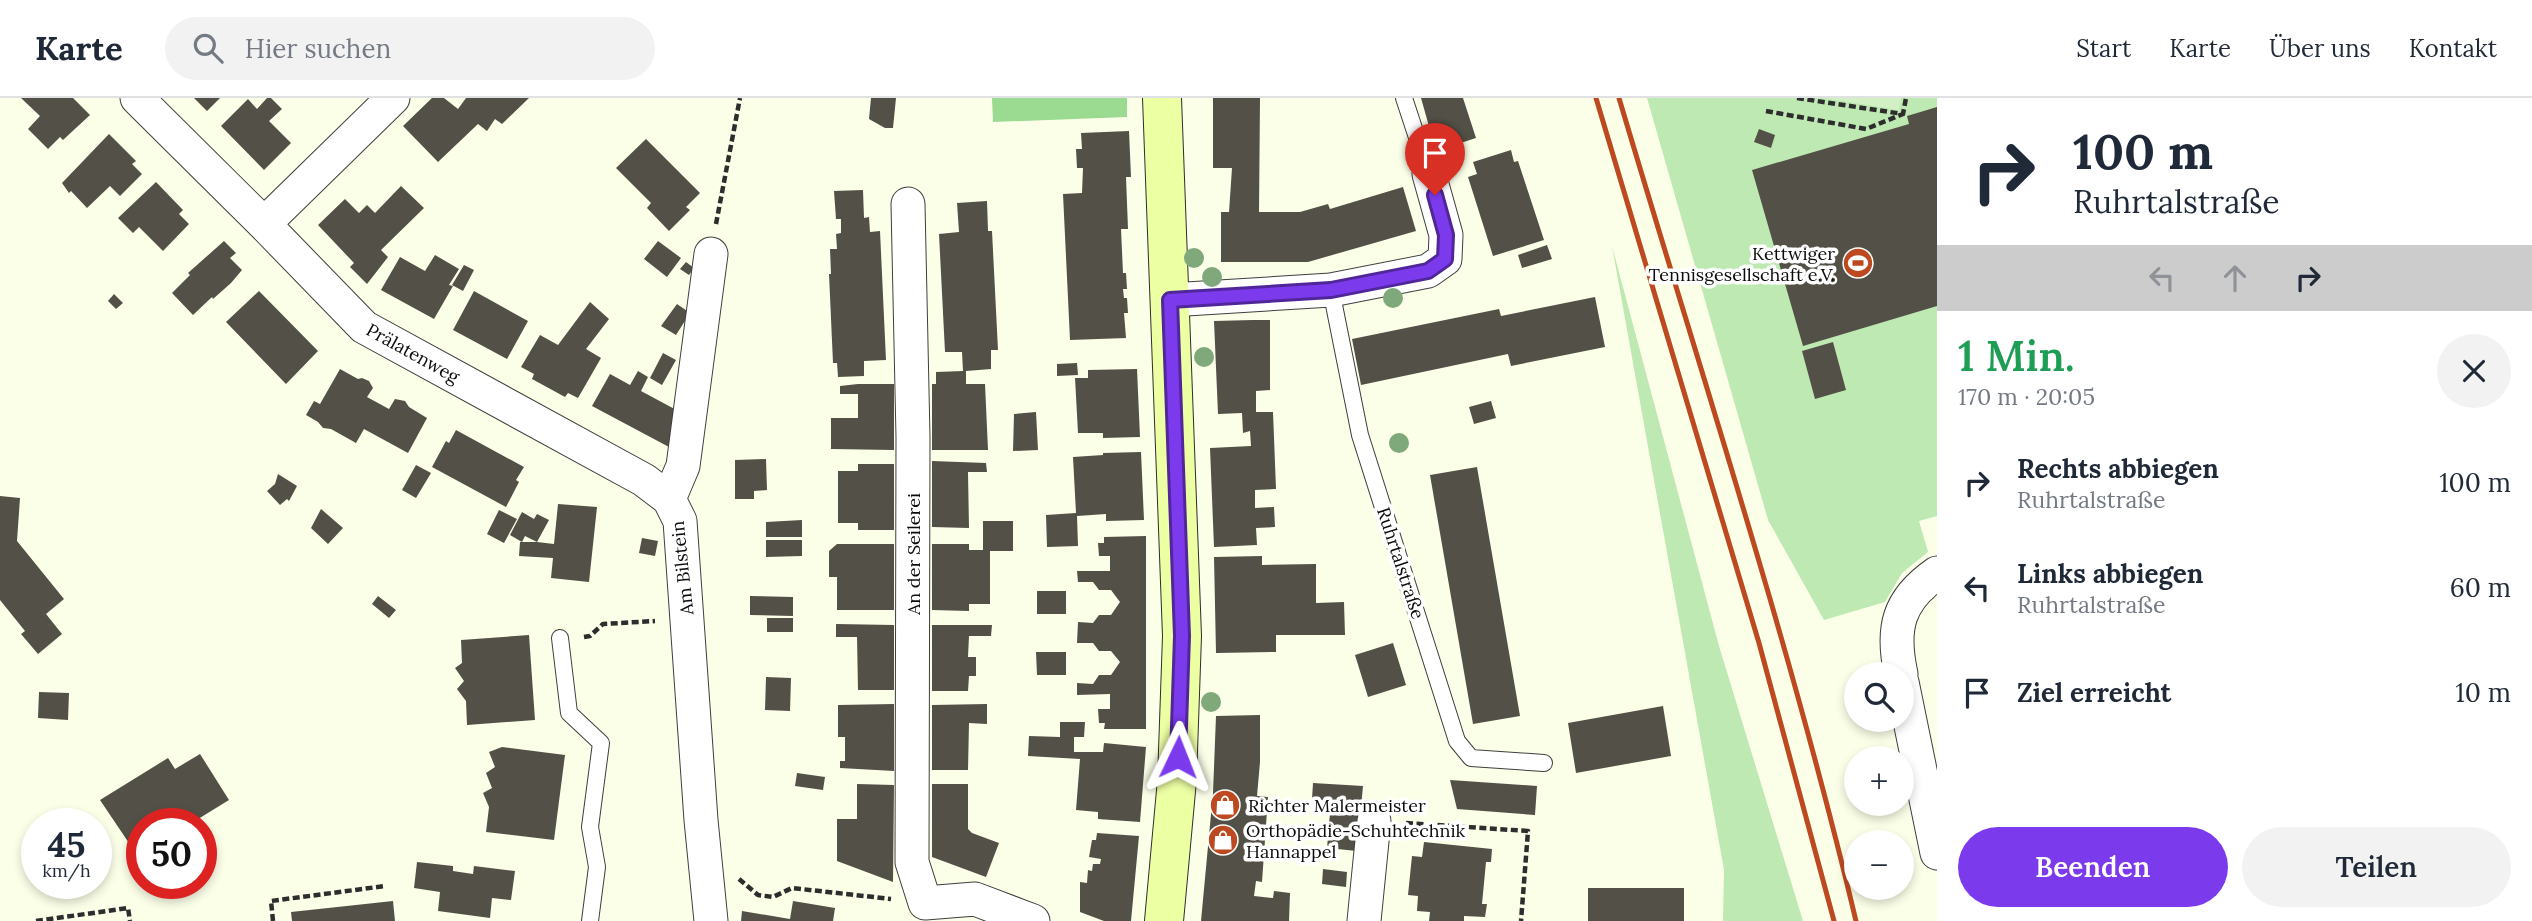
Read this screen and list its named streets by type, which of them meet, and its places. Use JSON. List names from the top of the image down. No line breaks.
{"streets":{"street":["Prälatenweg","An der Seilerei","Am Bilstein"],"lane":["Ruhrtalstraße"]},"crossings":[["Prälatenweg","Am Bilstein"]],"places":{"sports":["Kettwiger Tennisgesellschaft e.V."],"shop":["Richter Malermeister","Orthopädie-Schuhtechnik Hannappel"]},"page":{"header":"Karte","search":"Hier suchen","nav":["Start","Karte","Über uns","Kontakt"],"turn":["100 m","Ruhrtalstraße"],"heading":["1 Min.","170 m · 20:05"],"list":[{"name":"Rechts abbiegen","note":"Ruhrtalstraße","value":"100 m"},{"name":"Links abbiegen","note":"Ruhrtalstraße","value":"60 m"},{"name":"Ziel erreicht","value":"10 m"}],"map_buttons":["+","−"],"speed":"45 km/h","limit":"50","buttons":["Beenden","Teilen"]}}
